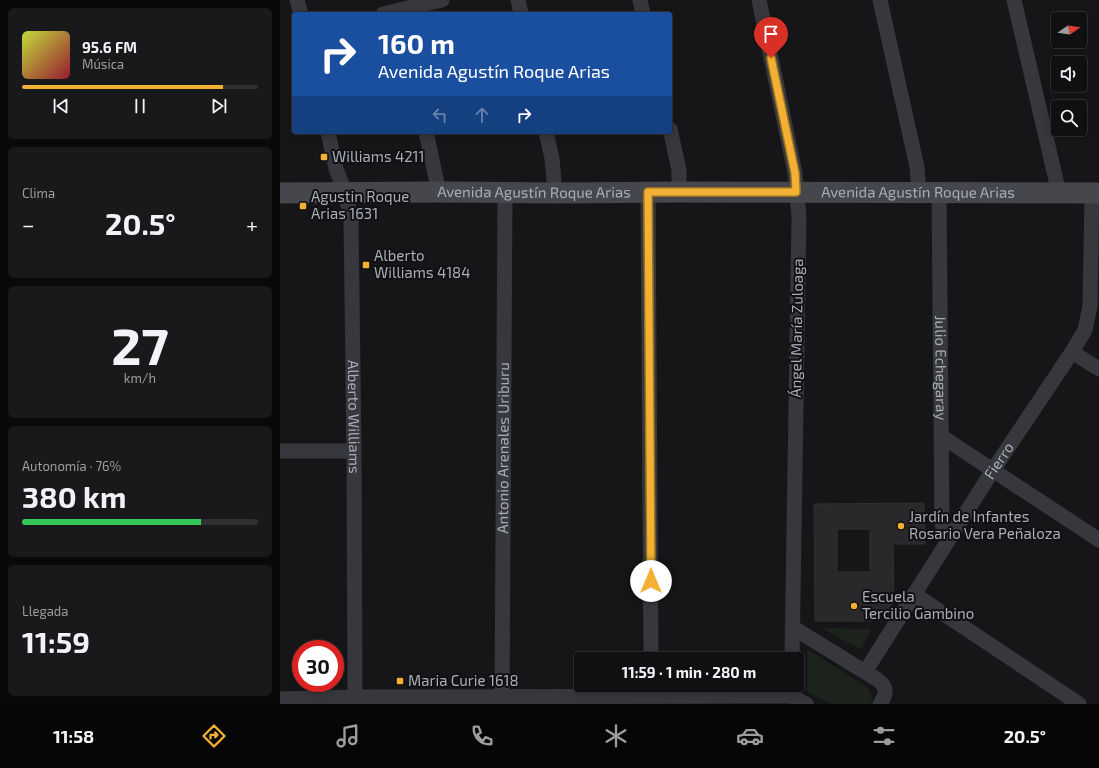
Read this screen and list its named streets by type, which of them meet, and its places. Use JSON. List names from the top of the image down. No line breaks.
{"streets":{"main road":["Avenida Agustín Roque Arias"],"street":["Ángel María Zuloaga","Julio Echegaray","Alberto Williams","Antonio Arenales Uriburu","Fierro"]},"crossings":[["Avenida Agustín Roque Arias","Ángel María Zuloaga"],["Avenida Agustín Roque Arias","Julio Echegaray"],["Avenida Agustín Roque Arias","Alberto Williams"],["Avenida Agustín Roque Arias","Antonio Arenales Uriburu"],["Avenida Agustín Roque Arias","Fierro"],["Julio Echegaray","Fierro"]],"places":{"transit":["Williams 4211","Agustin Roque Arias 1631","Alberto Williams 4184","Maria Curie 1618"],"other":["Jardín de Infantes Rosario Vera Peñaloza","Escuela Tercilio Gambino"]},"north":"right","page":{"turn":["160 m","Avenida Agustín Roque Arias"],"song":["95.6 FM","Música"],"tile":["Clima",["27","km/h"],["Autonomía · 76%","380 km"],["Llegada","11:59"]],"heat":["−","20.5°","+"],"limit":"30","trip":"11:59 · 1 min · 280 m","tabs":["11:58","20.5°"]}}
